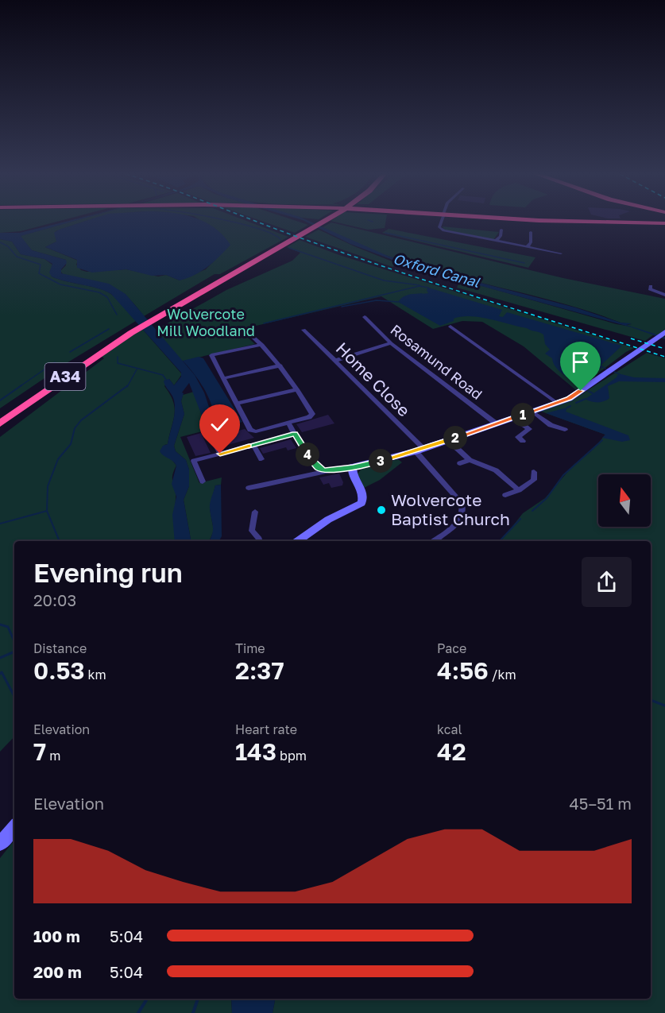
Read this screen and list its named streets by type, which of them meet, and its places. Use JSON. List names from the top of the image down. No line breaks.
{"streets":{"highway":["A34"],"street":["Rosamund Road","Home Close"]},"water":["Oxford Canal"],"parks":["Wolvercote Mill Woodland"],"places":["Wolvercote Baptist Church"],"north":"top","page":{"pins":["1","2","4","3"],"heading":["Evening run","20:03"],"stats":[["Distance","0.53 km"],["Time","2:37"],["Pace","4:56 /km"],["Elevation","7 m"],["Heart rate","143 bpm"],["kcal","42"]],"chart":["Elevation","45–51 m"],"list":[{"name":"100 m","note":"5:04"},{"name":"200 m","note":"5:04"}]}}
